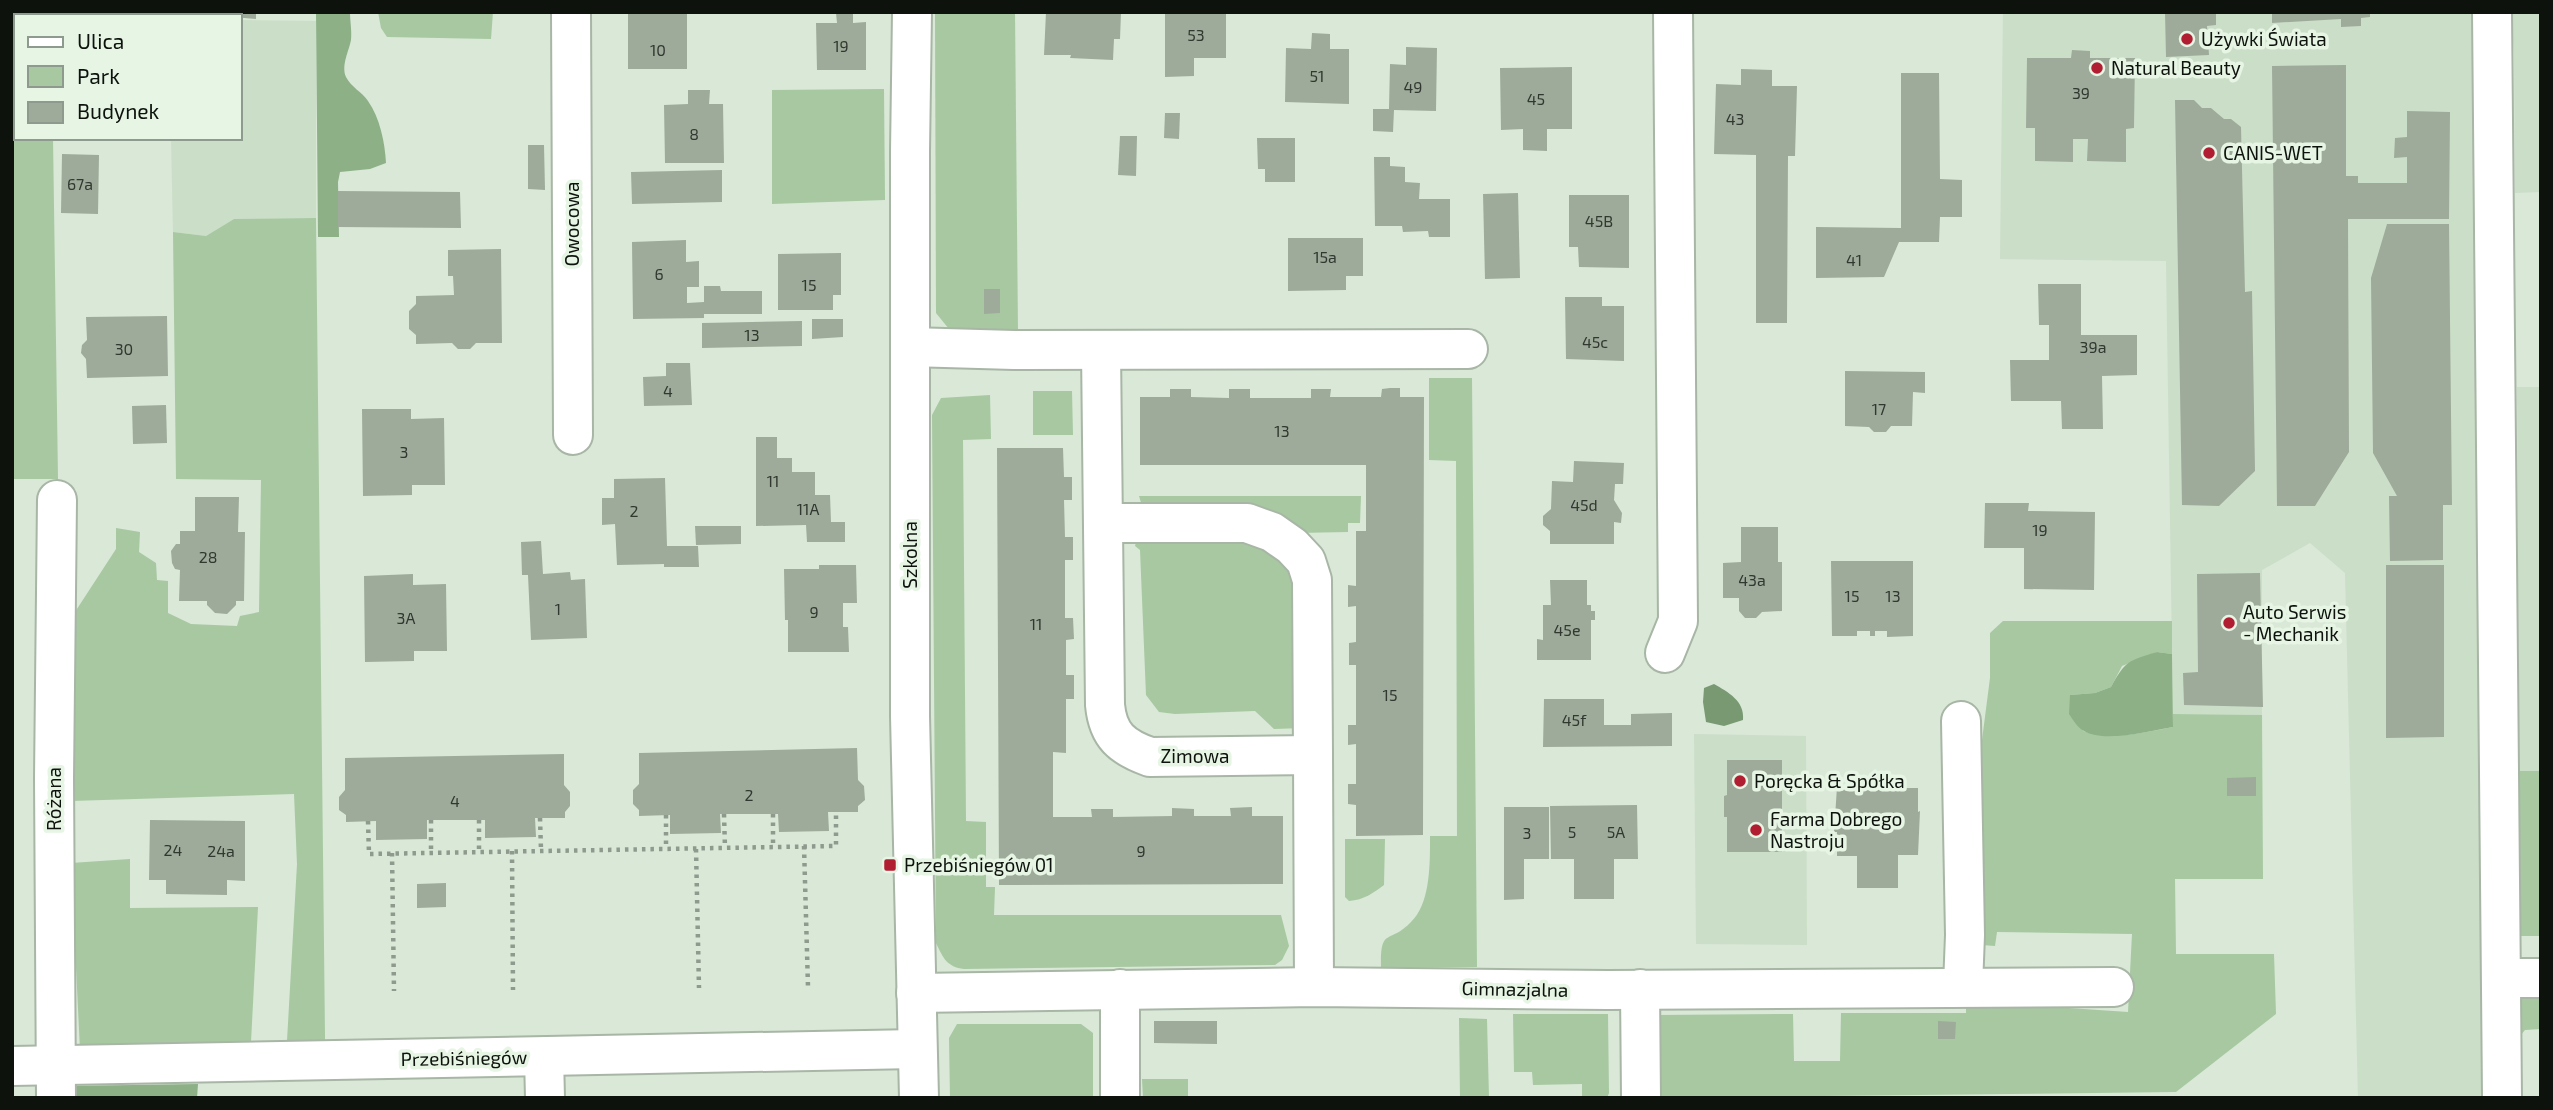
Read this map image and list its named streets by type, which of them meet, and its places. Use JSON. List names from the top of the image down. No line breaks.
{"streets":{"street":["Owocowa","Szkolna","Zimowa","Różana","Gimnazjalna","Przebiśniegów"]},"crossings":[["Szkolna","Gimnazjalna"],["Szkolna","Przebiśniegów"],["Różana","Przebiśniegów"]],"places":{"other":["Używki Świata","Natural Beauty","CANIS-WET","Auto Serwis - Mechanik","Poręcka & Spółka","Farma Dobrego Nastroju"],"transit":["Przebiśniegów 01"]},"house_numbers":["53","19","10","51","49","39","45","43","8","67a","45B","15a","41","6","15","13","45c","39a","30","4","17","13","3","11","45d","11A","2","19","28","43a","15","13","1","9","3A","11","45e","15","45f","2","4","5","5A","3","24","24a","9"],"legend":["Ulica","Park","Budynek"]}
